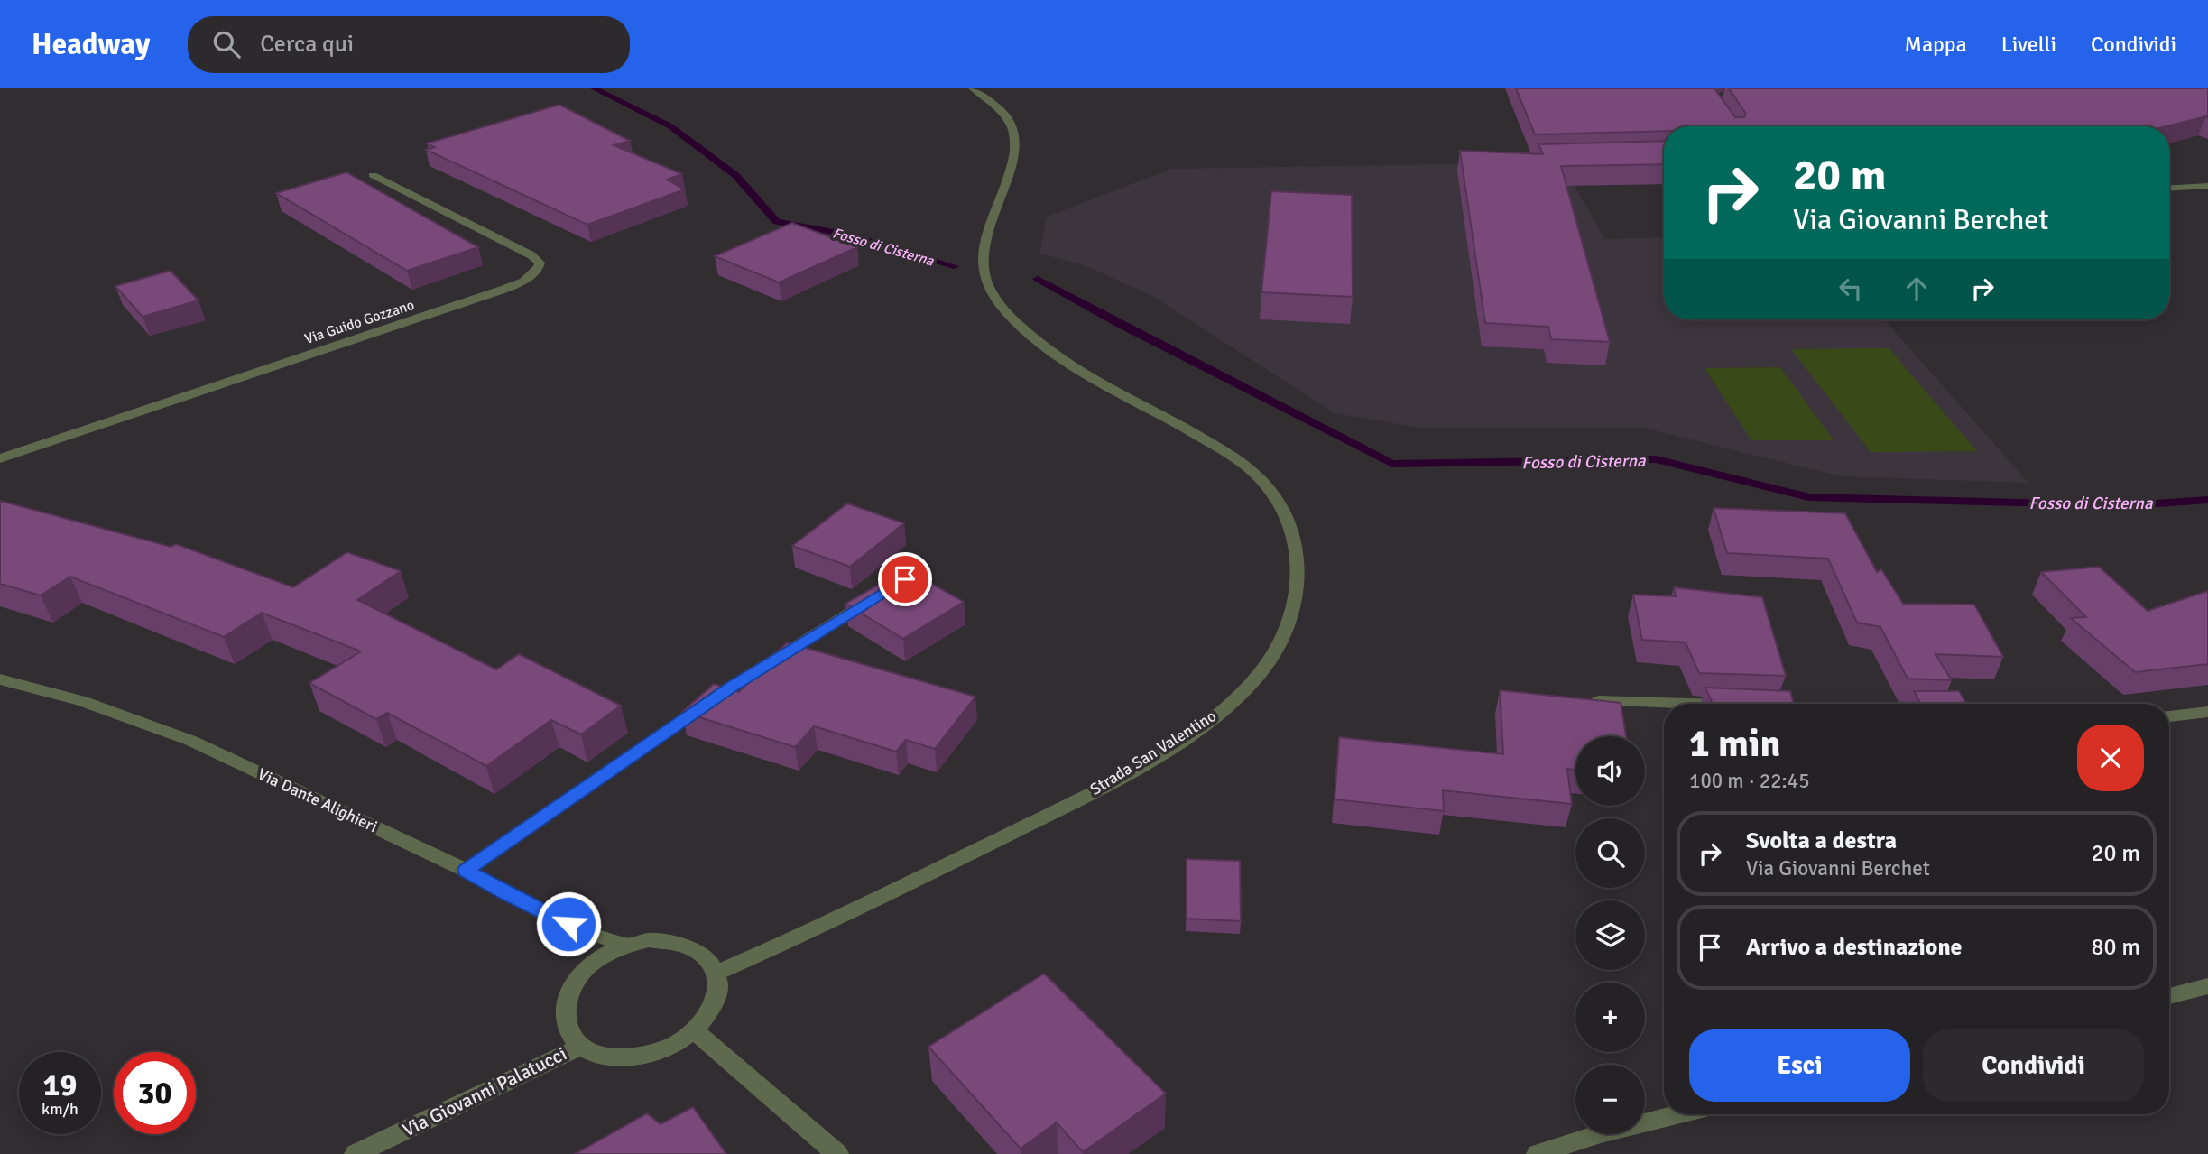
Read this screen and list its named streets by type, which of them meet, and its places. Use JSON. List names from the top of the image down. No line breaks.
{"streets":{"street":["Via Guido Gozzano","Strada San Valentino","Via Dante Alighieri","Via Giovanni Palatucci"]},"crossings":[["Strada San Valentino","Via Dante Alighieri"],["Strada San Valentino","Via Giovanni Palatucci"],["Via Dante Alighieri","Via Giovanni Palatucci"]],"water":["Fosso di Cisterna"],"page":{"header":"Headway","search":"Cerca qui","nav":["Mappa","Livelli","Condividi"],"turn":["20 m","Via Giovanni Berchet"],"heading":["1 min","100 m · 22:45"],"map_buttons":["+","−"],"list":[{"name":"Svolta a destra","note":"Via Giovanni Berchet","value":"20 m"},{"name":"Arrivo a destinazione","value":"80 m"}],"buttons":["Esci","Condividi"],"speed":"19 km/h","limit":"30"}}
